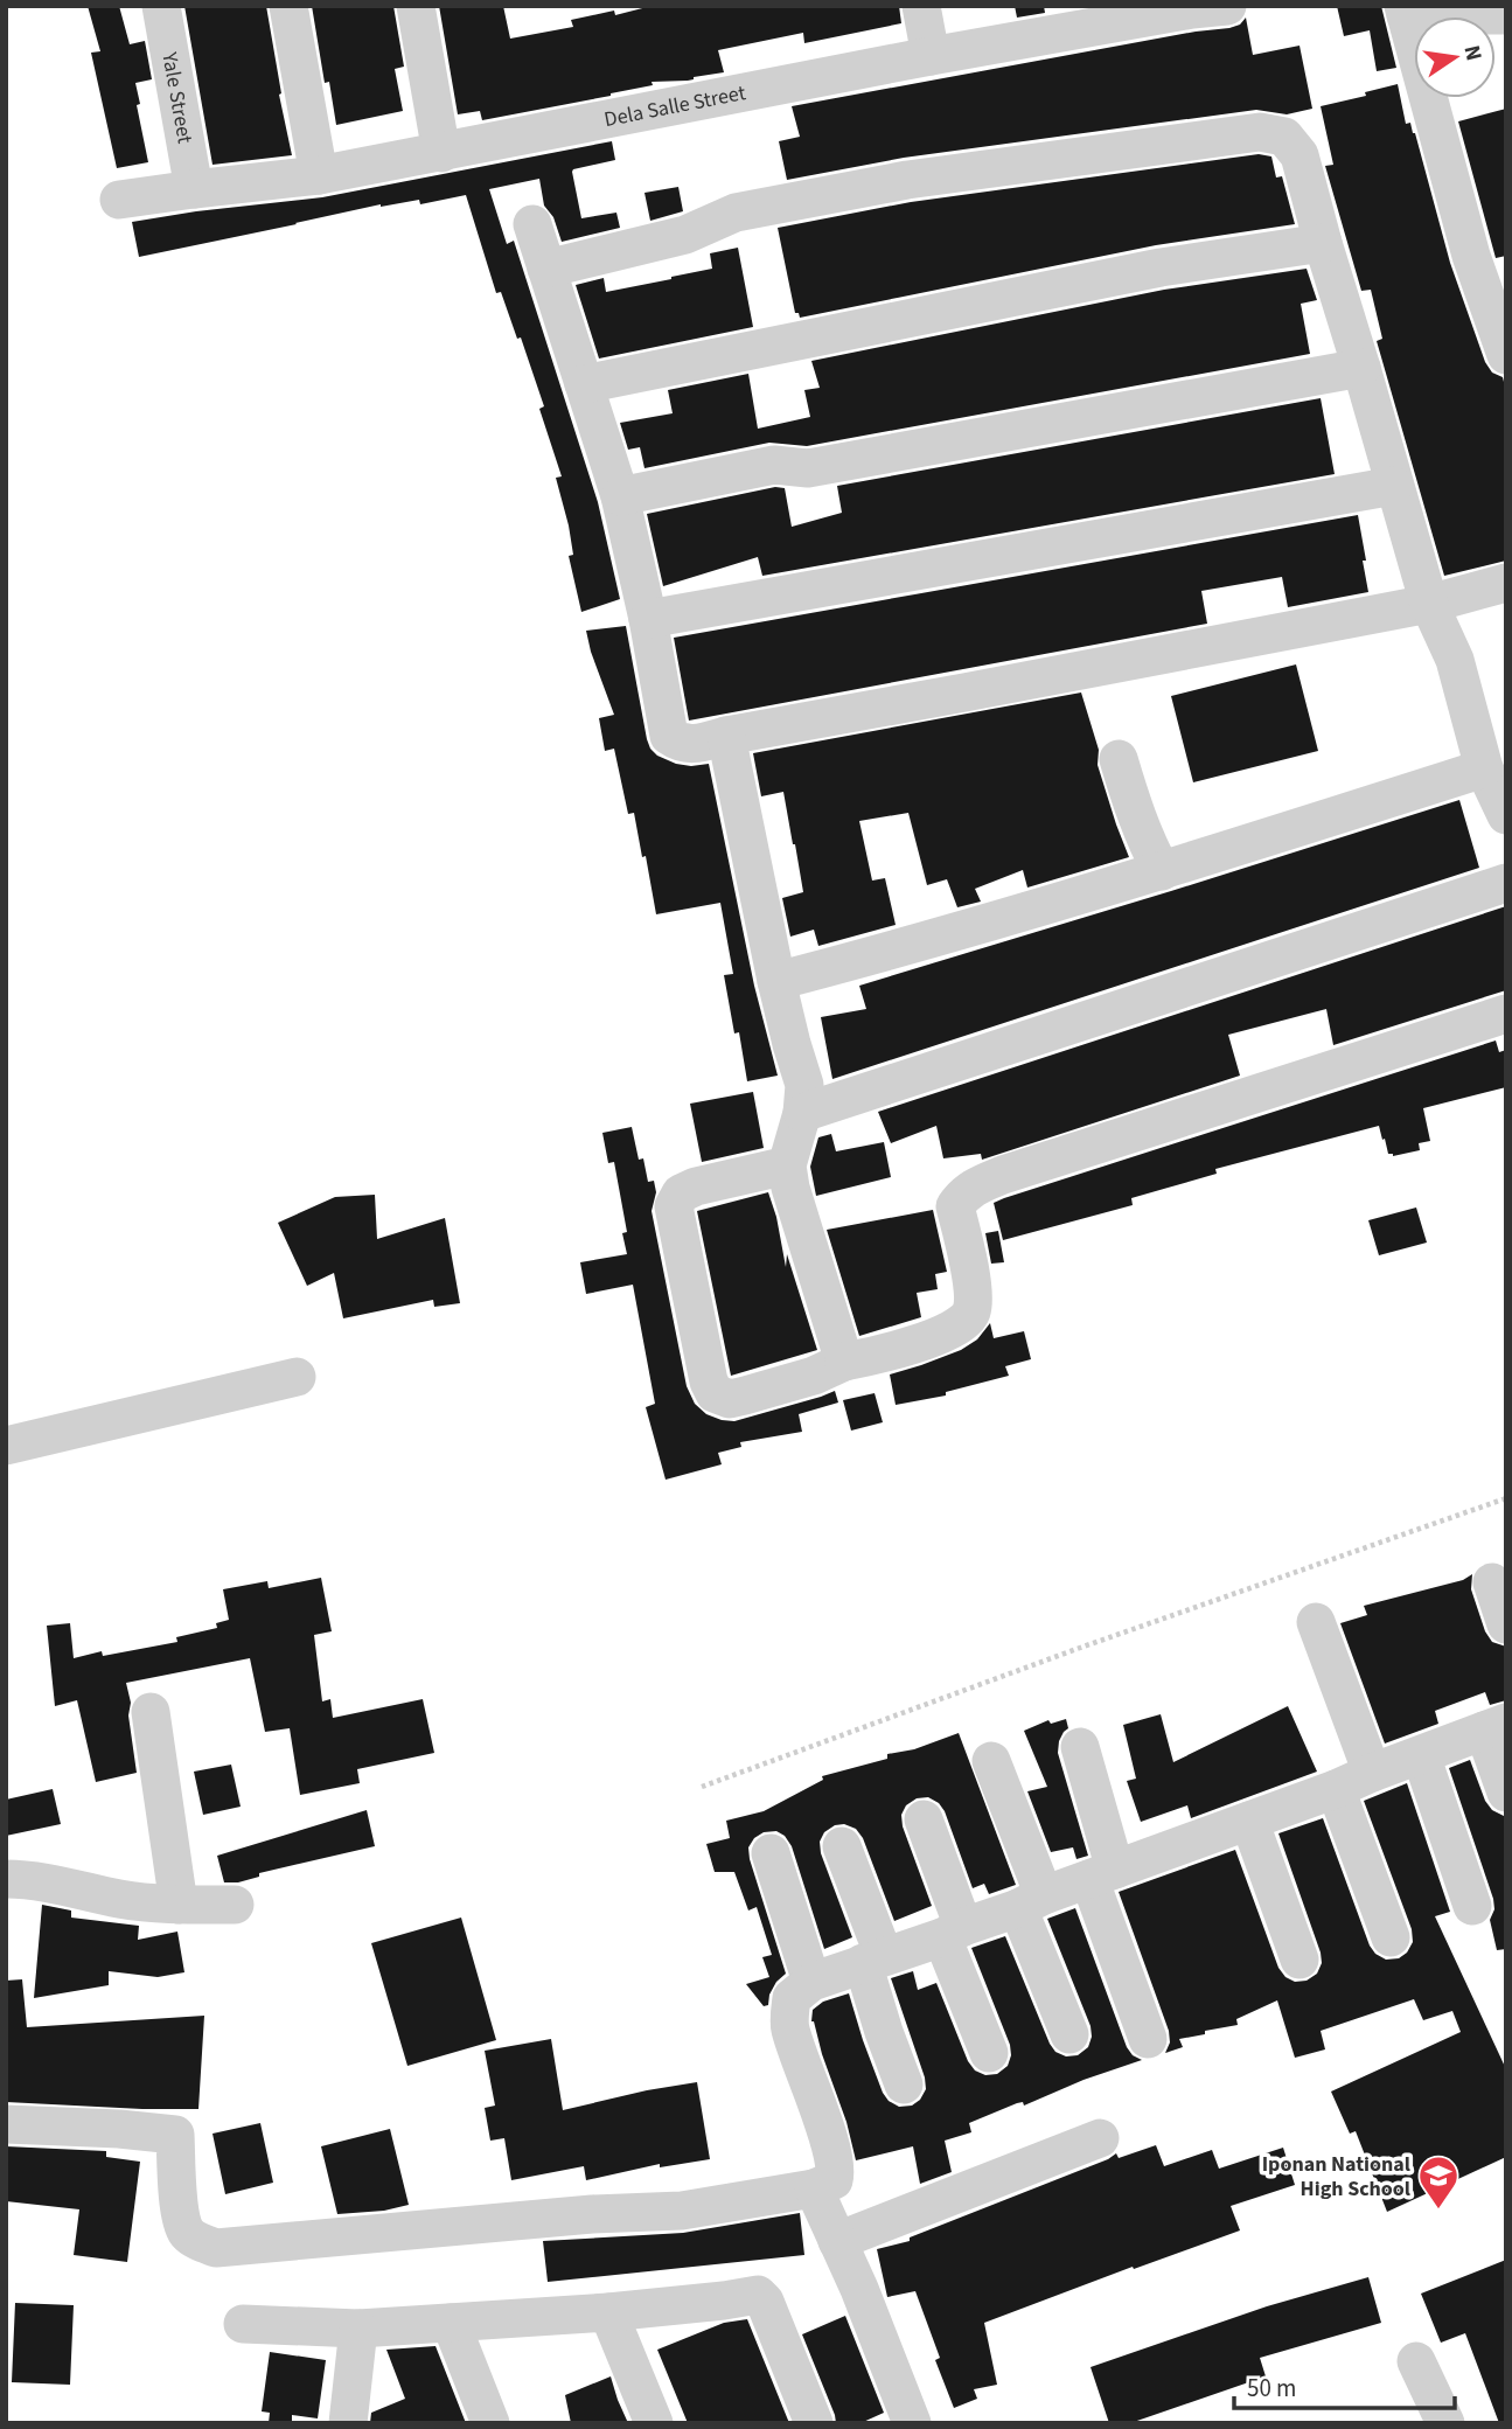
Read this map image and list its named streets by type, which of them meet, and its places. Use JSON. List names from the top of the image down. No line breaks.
{"streets":{"street":["Yale Street","Dela Salle Street"]},"crossings":[["Yale Street","Dela Salle Street"]],"places":{"school or university":["Iponan National High School"]},"scale_bar":"50 m","north":"right"}
